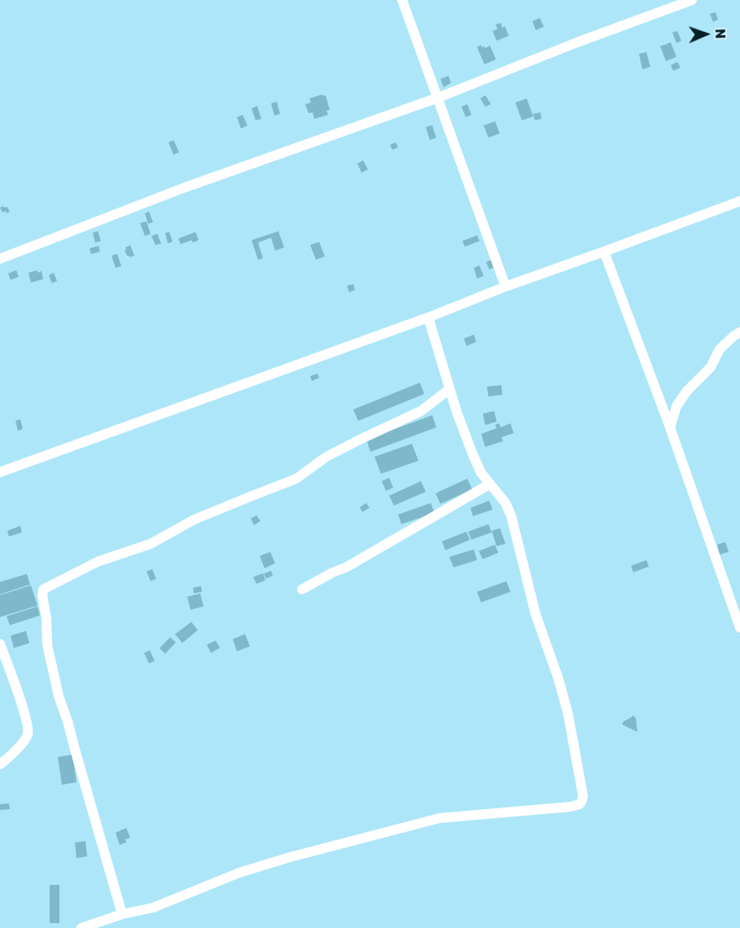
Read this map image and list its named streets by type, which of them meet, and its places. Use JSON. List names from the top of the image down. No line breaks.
{"north":"right"}
